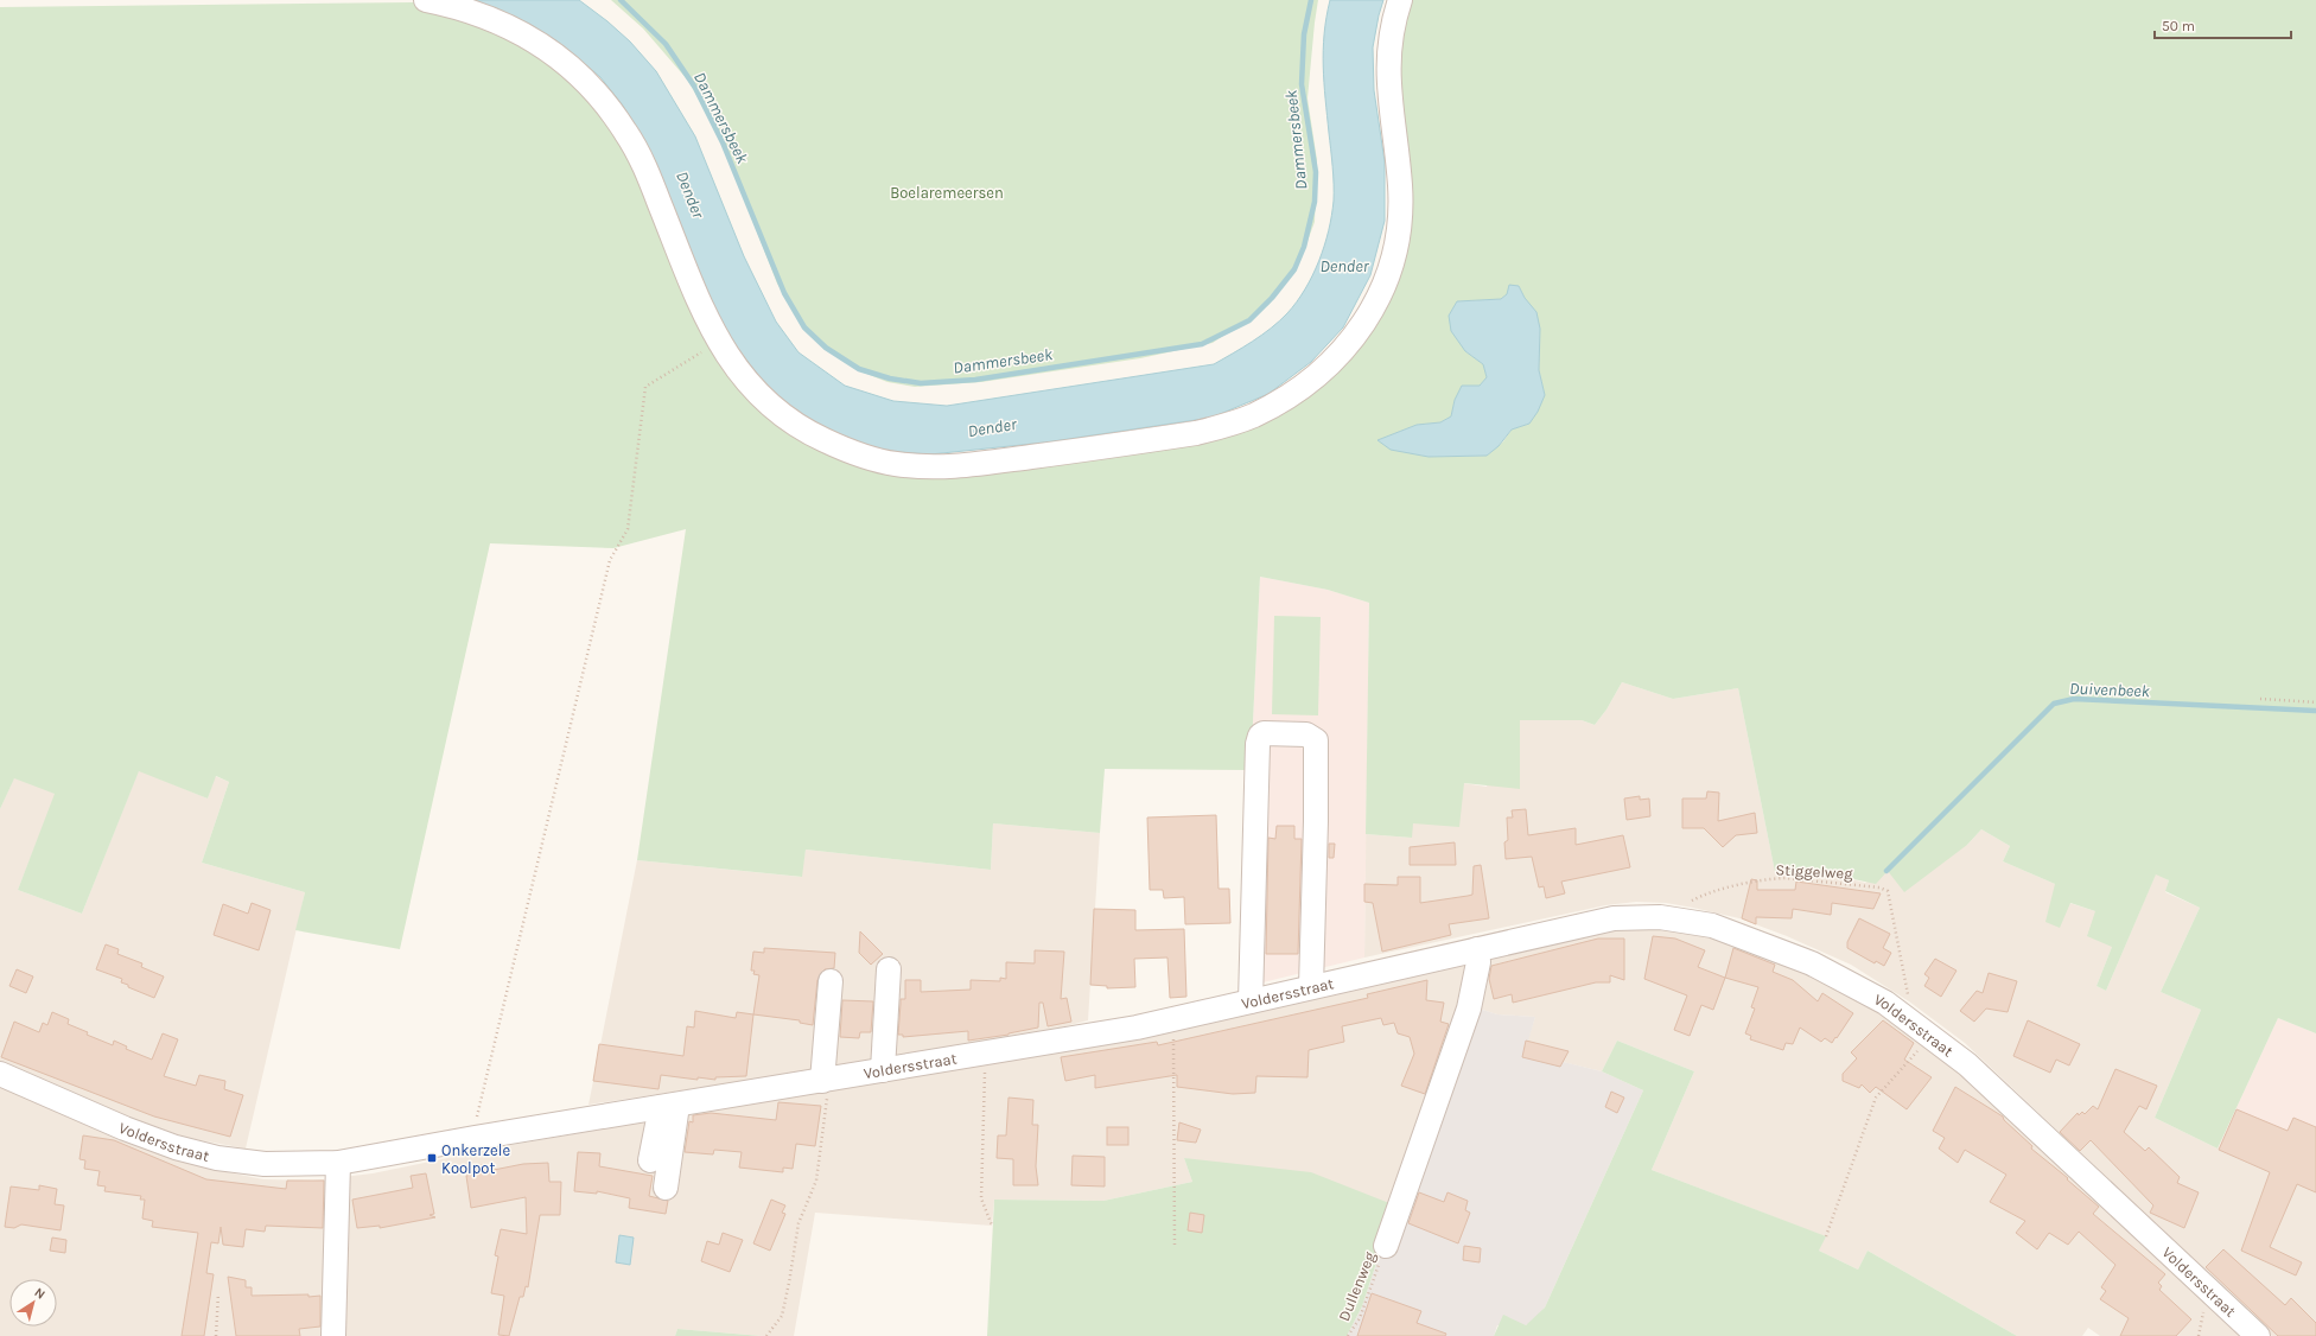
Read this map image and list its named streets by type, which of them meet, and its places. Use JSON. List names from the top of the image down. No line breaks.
{"streets":{"street":["Voldersstraat"],"path":["Stiggelweg","Dullenweg"]},"crossings":[["Stiggelweg","Voldersstraat"]],"water":["Dammersbeek","Dender","Duivenbeek"],"parks":["Boelaremeersen"],"places":{"transit":["Onkerzele Koolpot"]},"scale_bar":"50 m","north":"top right"}
